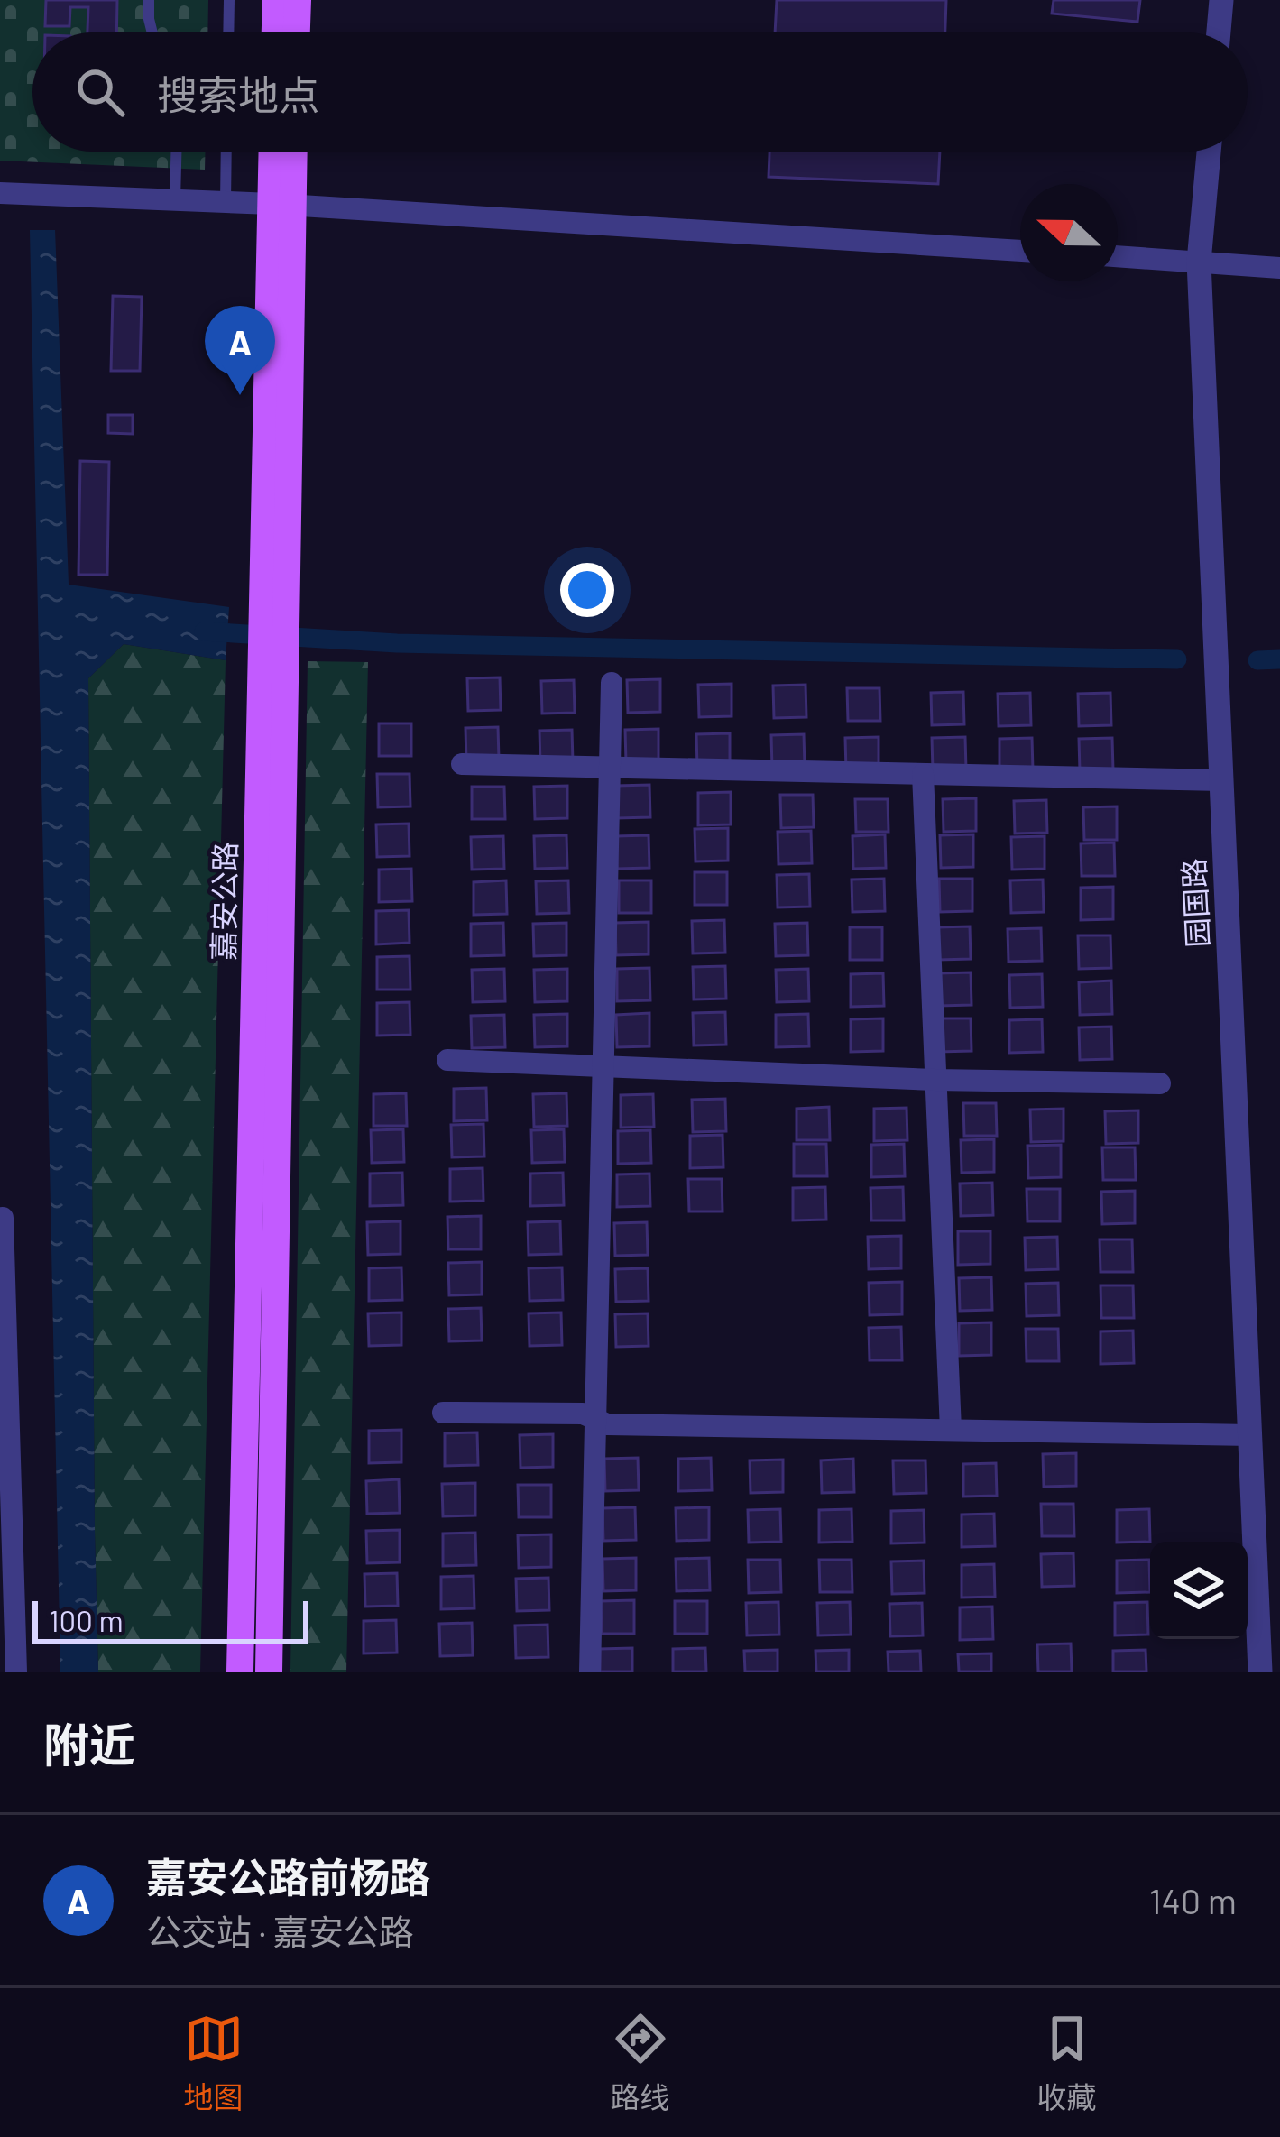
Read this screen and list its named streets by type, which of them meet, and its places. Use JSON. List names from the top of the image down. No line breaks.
{"streets":{"main road":["嘉安公路"],"street":["园国路"]},"scale_bar":"100 m","north":"left","page":{"search":"搜索地点","pins":"A","scale":"100 m","heading":"附近","list":[{"mark":"A","name":"嘉安公路前杨路","note":"公交站 · 嘉安公路","value":"140 m"}],"nav":["地图","路线","收藏"]}}
